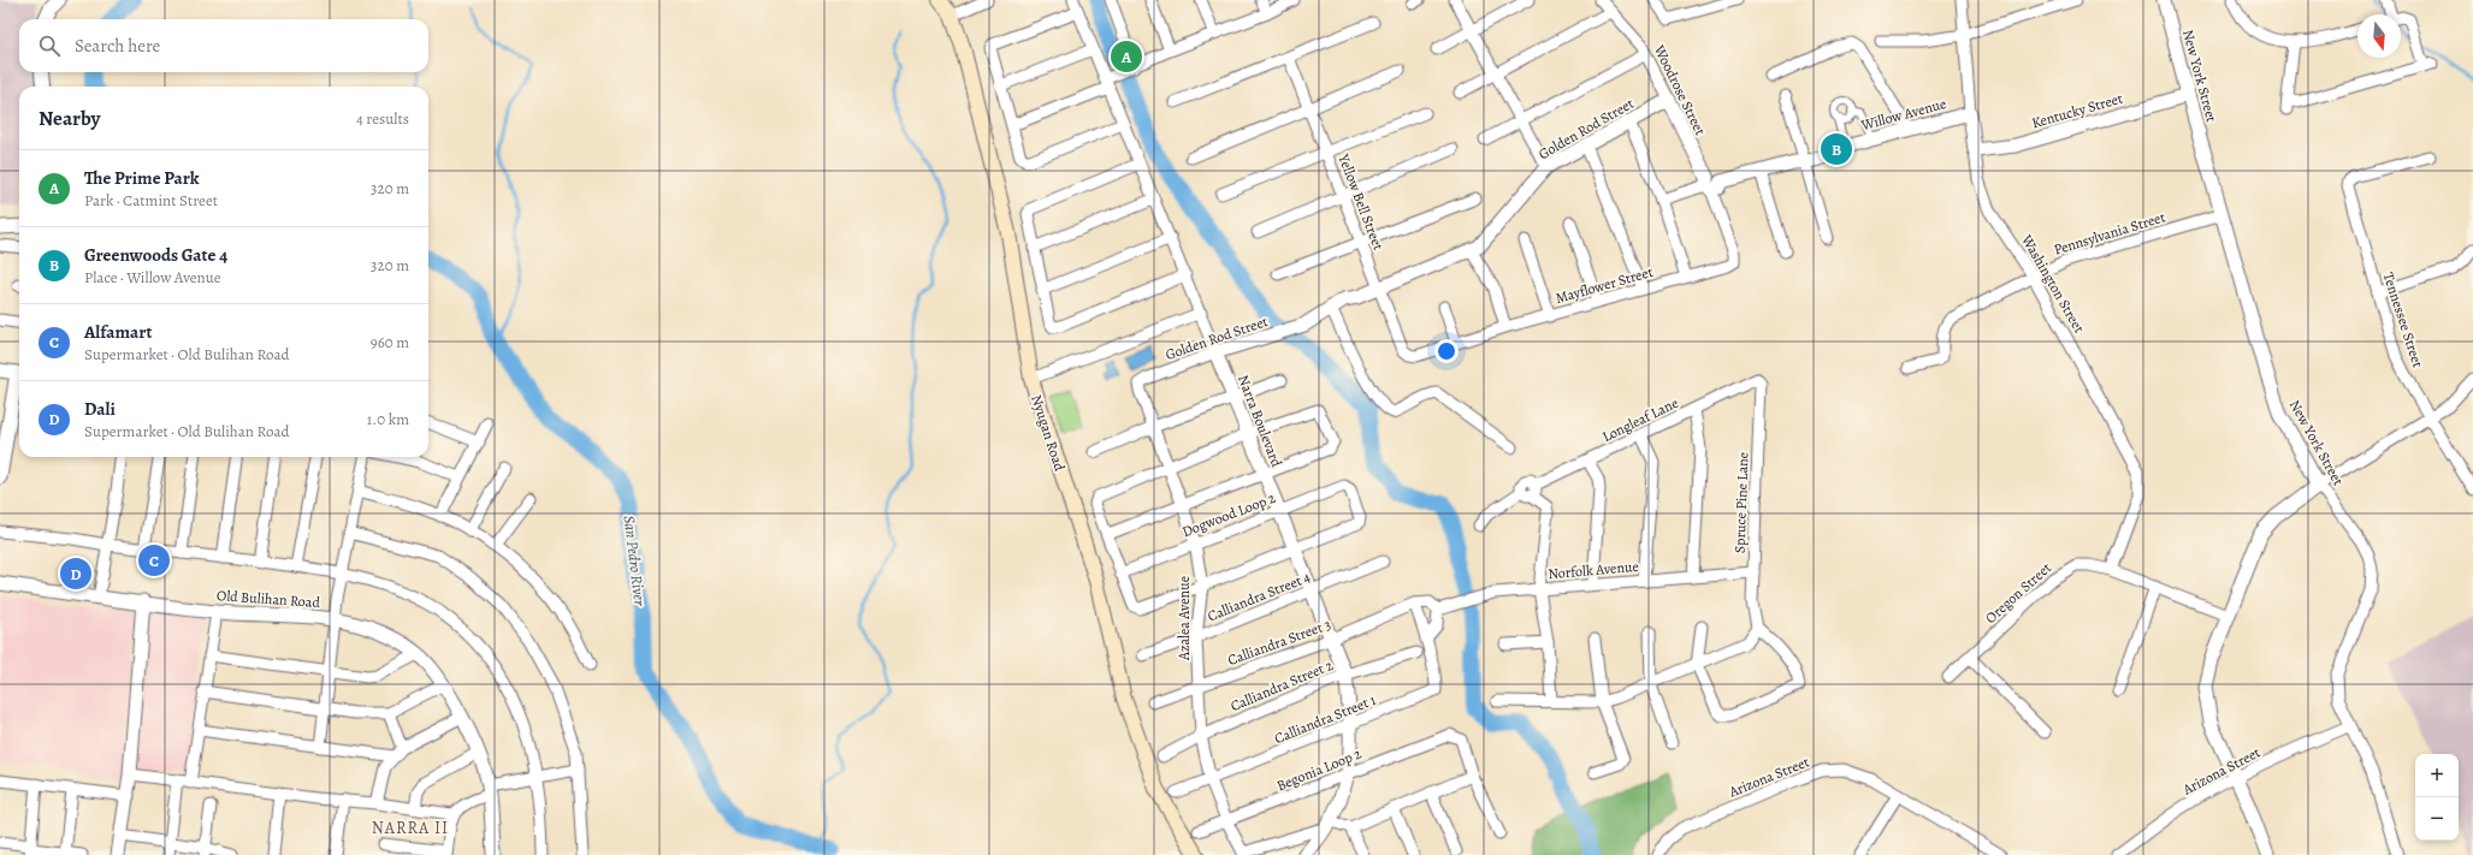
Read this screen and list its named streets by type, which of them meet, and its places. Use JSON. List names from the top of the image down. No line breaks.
{"streets":{"main road":["Nyugan Road"],"street":["New York Street","Woodrose Street","Kentucky Street","Willow Avenue","Golden Rod Street","Yellow Bell Street","Pennsylvania Street","Washington Street","Mayflower Street","Tennessee Street","Longleaf Lane","Narra Boulevard","Spruce Pine Lane","Dogwood Loop 2","Norfolk Avenue","Oregon Street","Calliandra Street 4","Old Bulihan Road","Azalea Avenue","Calliandra Street 3","Calliandra Street 2","Calliandra Street 1","Begonia Loop 2","Arizona Street"]},"crossings":[["New York Street","Kentucky Street"],["New York Street","Pennsylvania Street"],["New York Street","Arizona Street"],["Woodrose Street","Willow Avenue"],["Woodrose Street","Golden Rod Street"],["Woodrose Street","Mayflower Street"],["Kentucky Street","Washington Street"],["Willow Avenue","Washington Street"],["Willow Avenue","Mayflower Street"],["Golden Rod Street","Yellow Bell Street"],["Golden Rod Street","Narra Boulevard"],["Golden Rod Street","Azalea Avenue"],["Yellow Bell Street","Mayflower Street"],["Pennsylvania Street","Washington Street"],["Washington Street","Oregon Street"],["Longleaf Lane","Spruce Pine Lane"],["Narra Boulevard","Dogwood Loop 2"],["Narra Boulevard","Calliandra Street 4"],["Narra Boulevard","Calliandra Street 3"],["Narra Boulevard","Calliandra Street 2"],["Narra Boulevard","Calliandra Street 1"],["Narra Boulevard","Begonia Loop 2"],["Spruce Pine Lane","Norfolk Avenue"],["Dogwood Loop 2","Azalea Avenue"],["Calliandra Street 4","Azalea Avenue"],["Azalea Avenue","Calliandra Street 3"],["Azalea Avenue","Calliandra Street 2"],["Azalea Avenue","Calliandra Street 1"],["Azalea Avenue","Begonia Loop 2"]],"districts":["NARRA II"],"water":["San Pedro River"],"north":"bottom","page":{"search":"Search here","pins":["A","B","C","D"],"heading":["Nearby","4 results"],"list":[{"mark":"A","name":"The Prime Park","note":"Park · Catmint Street","value":"320 m"},{"mark":"B","name":"Greenwoods Gate 4","note":"Place · Willow Avenue","value":"320 m"},{"mark":"C","name":"Alfamart","note":"Supermarket · Old Bulihan Road","value":"960 m"},{"mark":"D","name":"Dali","note":"Supermarket · Old Bulihan Road","value":"1.0 km"}],"map_buttons":["+","−"]}}
